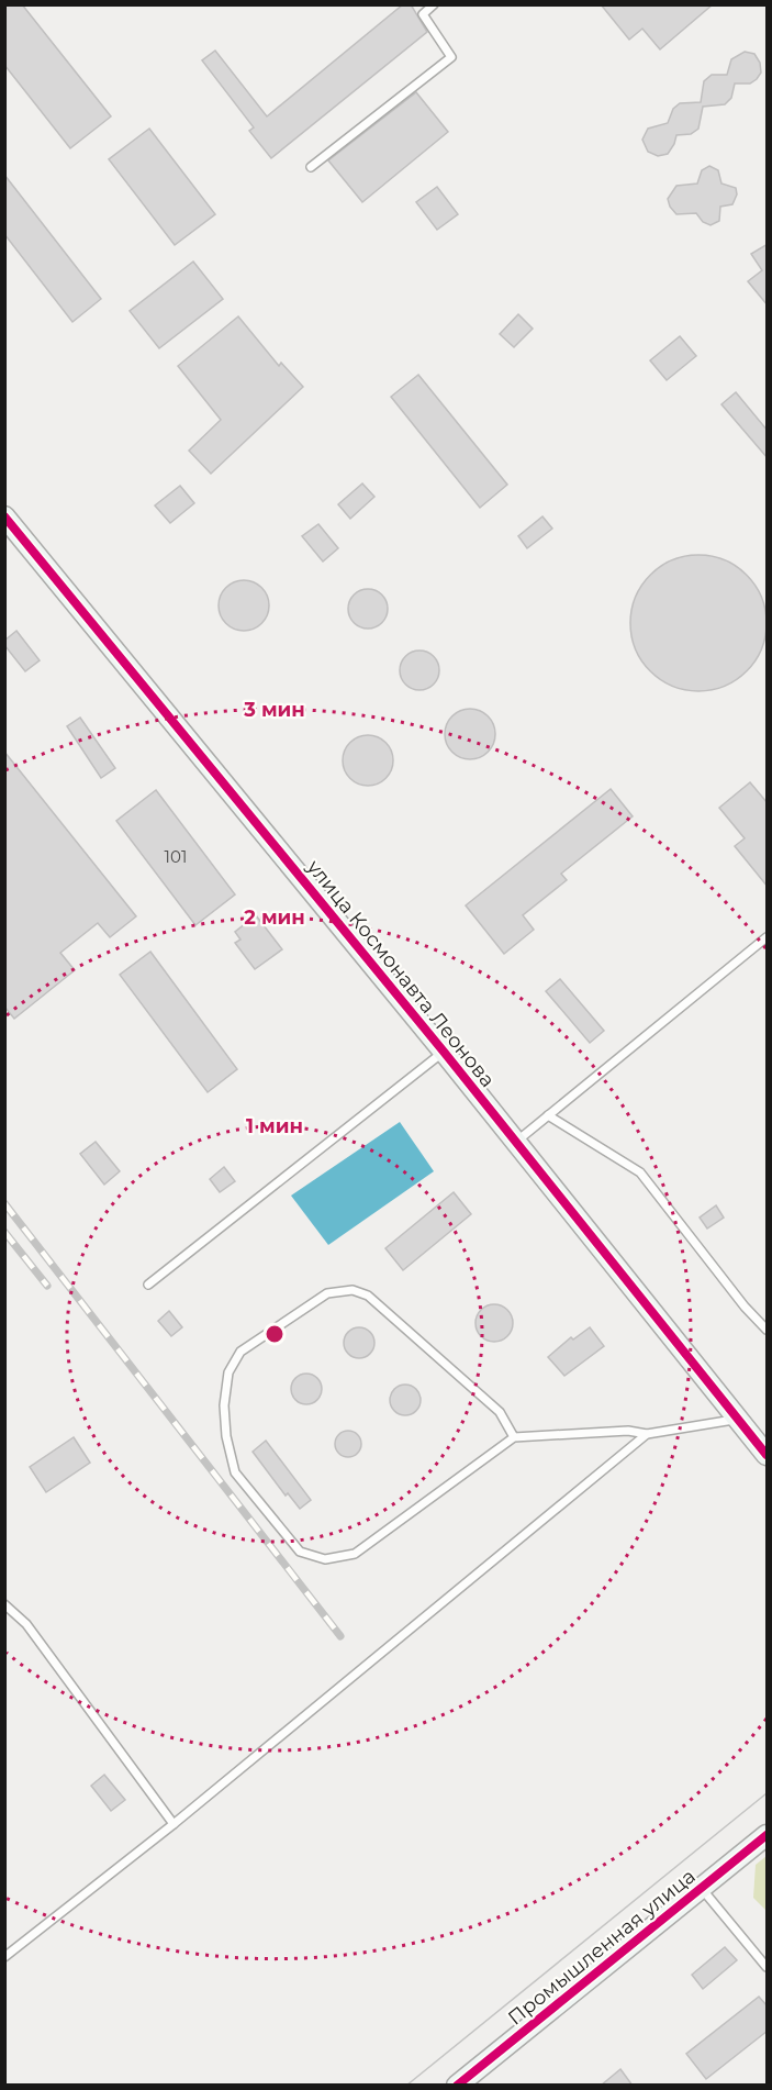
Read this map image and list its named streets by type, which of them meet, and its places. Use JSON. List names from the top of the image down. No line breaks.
{"streets":{"street":["улица Космонавта Леонова","Промышленная улица"]},"house_numbers":["101"],"rings":["3 мин","2 мин","1 мин"]}
